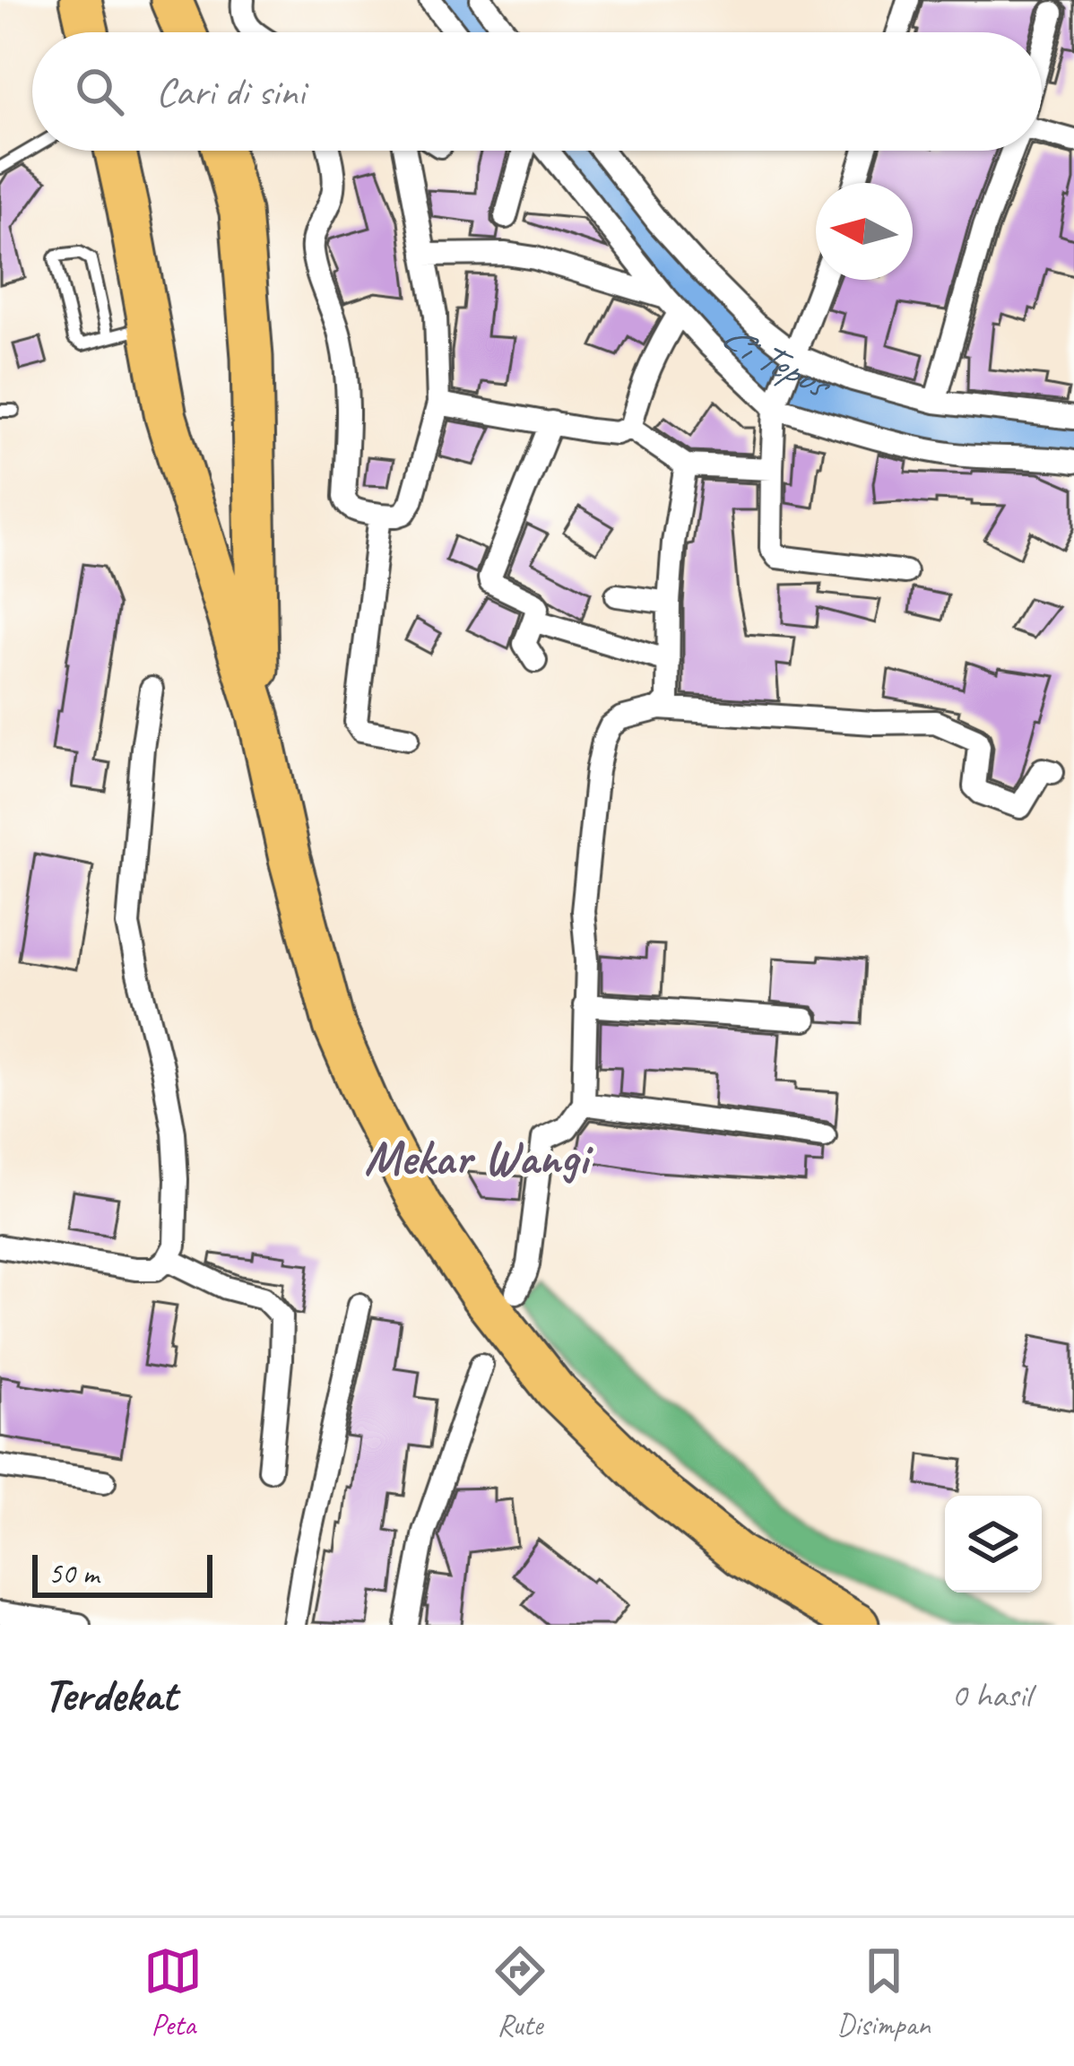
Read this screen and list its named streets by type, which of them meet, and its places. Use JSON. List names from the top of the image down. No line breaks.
{"districts":["Mekar Wangi"],"water":["Ci Tepus"],"scale_bar":"50 m","north":"left","page":{"search":"Cari di sini","scale":"50 m","heading":["Terdekat","0 hasil"],"nav":["Peta","Rute","Disimpan"]}}
